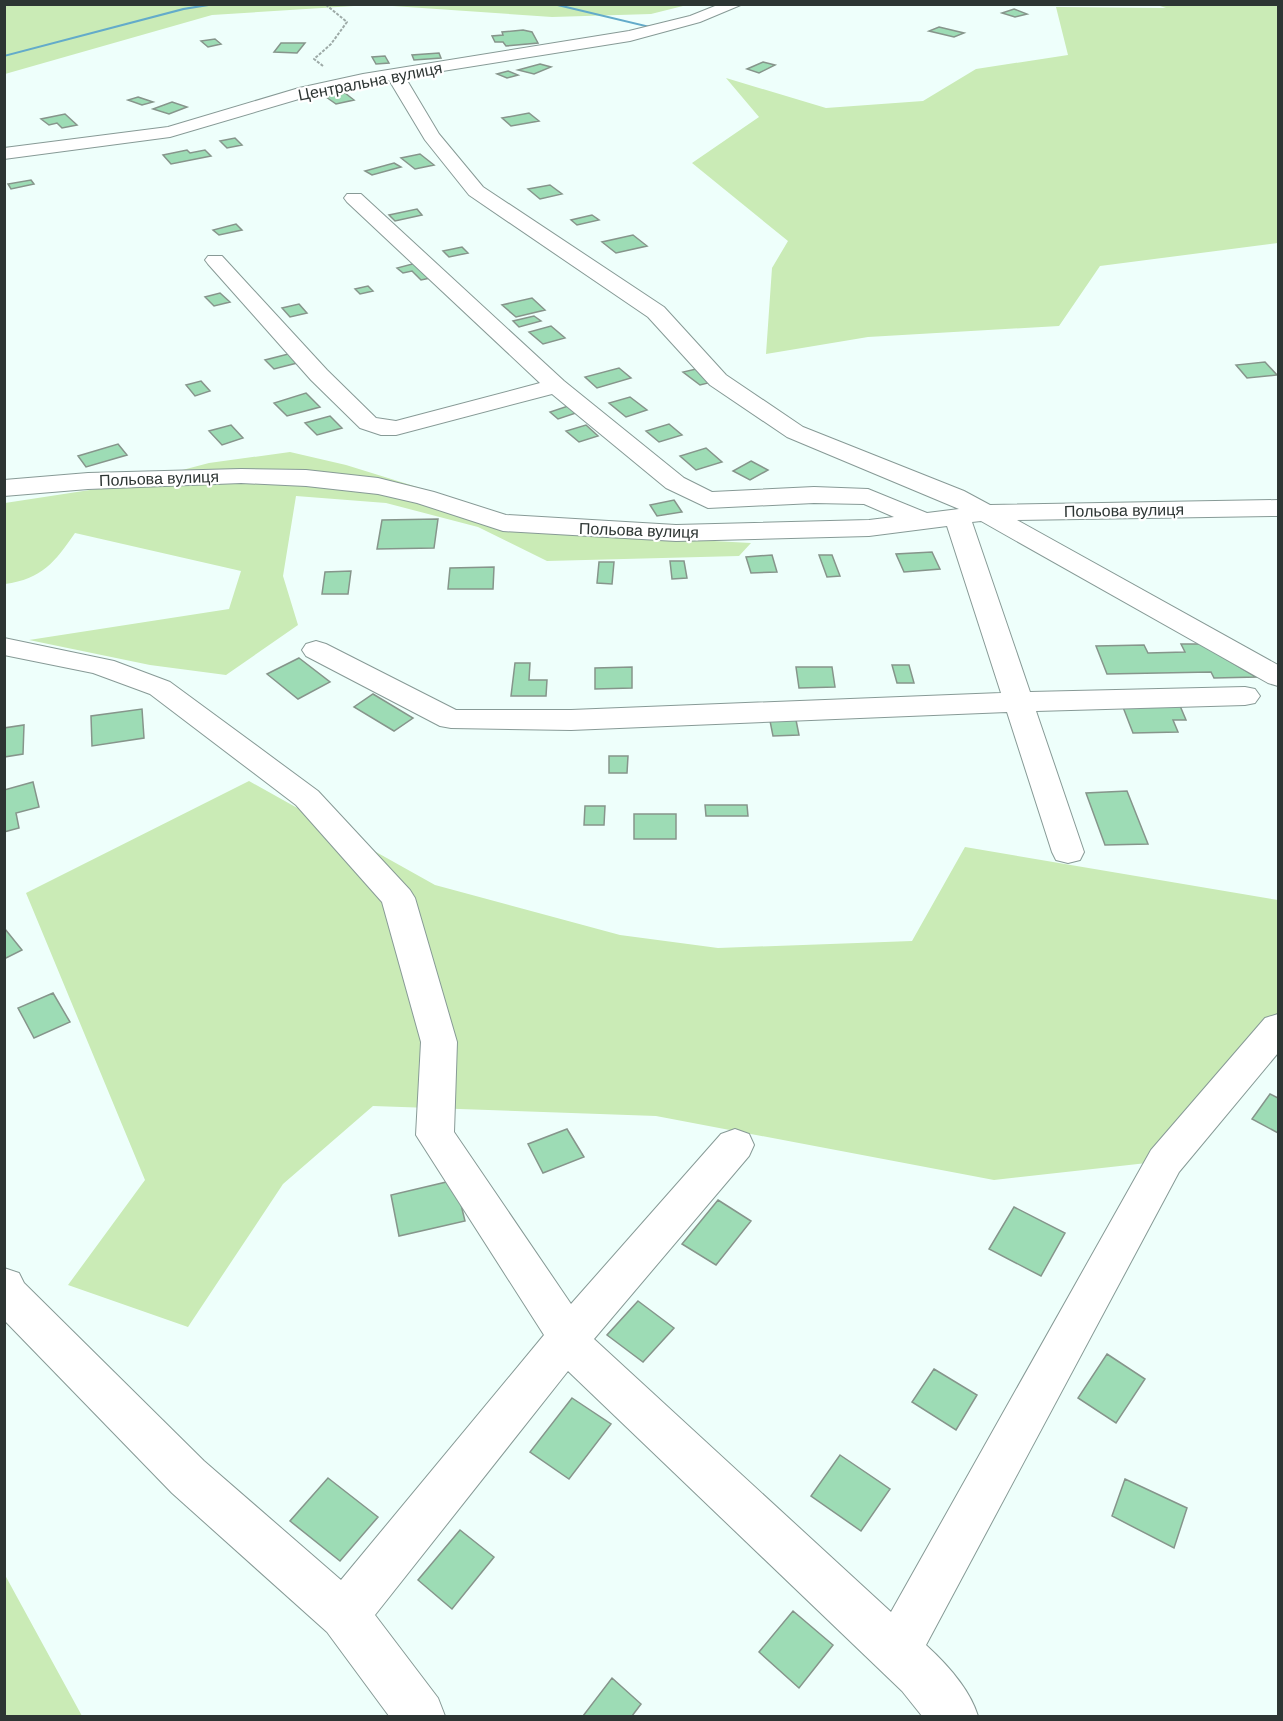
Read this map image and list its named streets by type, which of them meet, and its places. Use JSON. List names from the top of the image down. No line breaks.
{"streets":{"street":["Центральна вулиця","Польова вулиця"]}}
